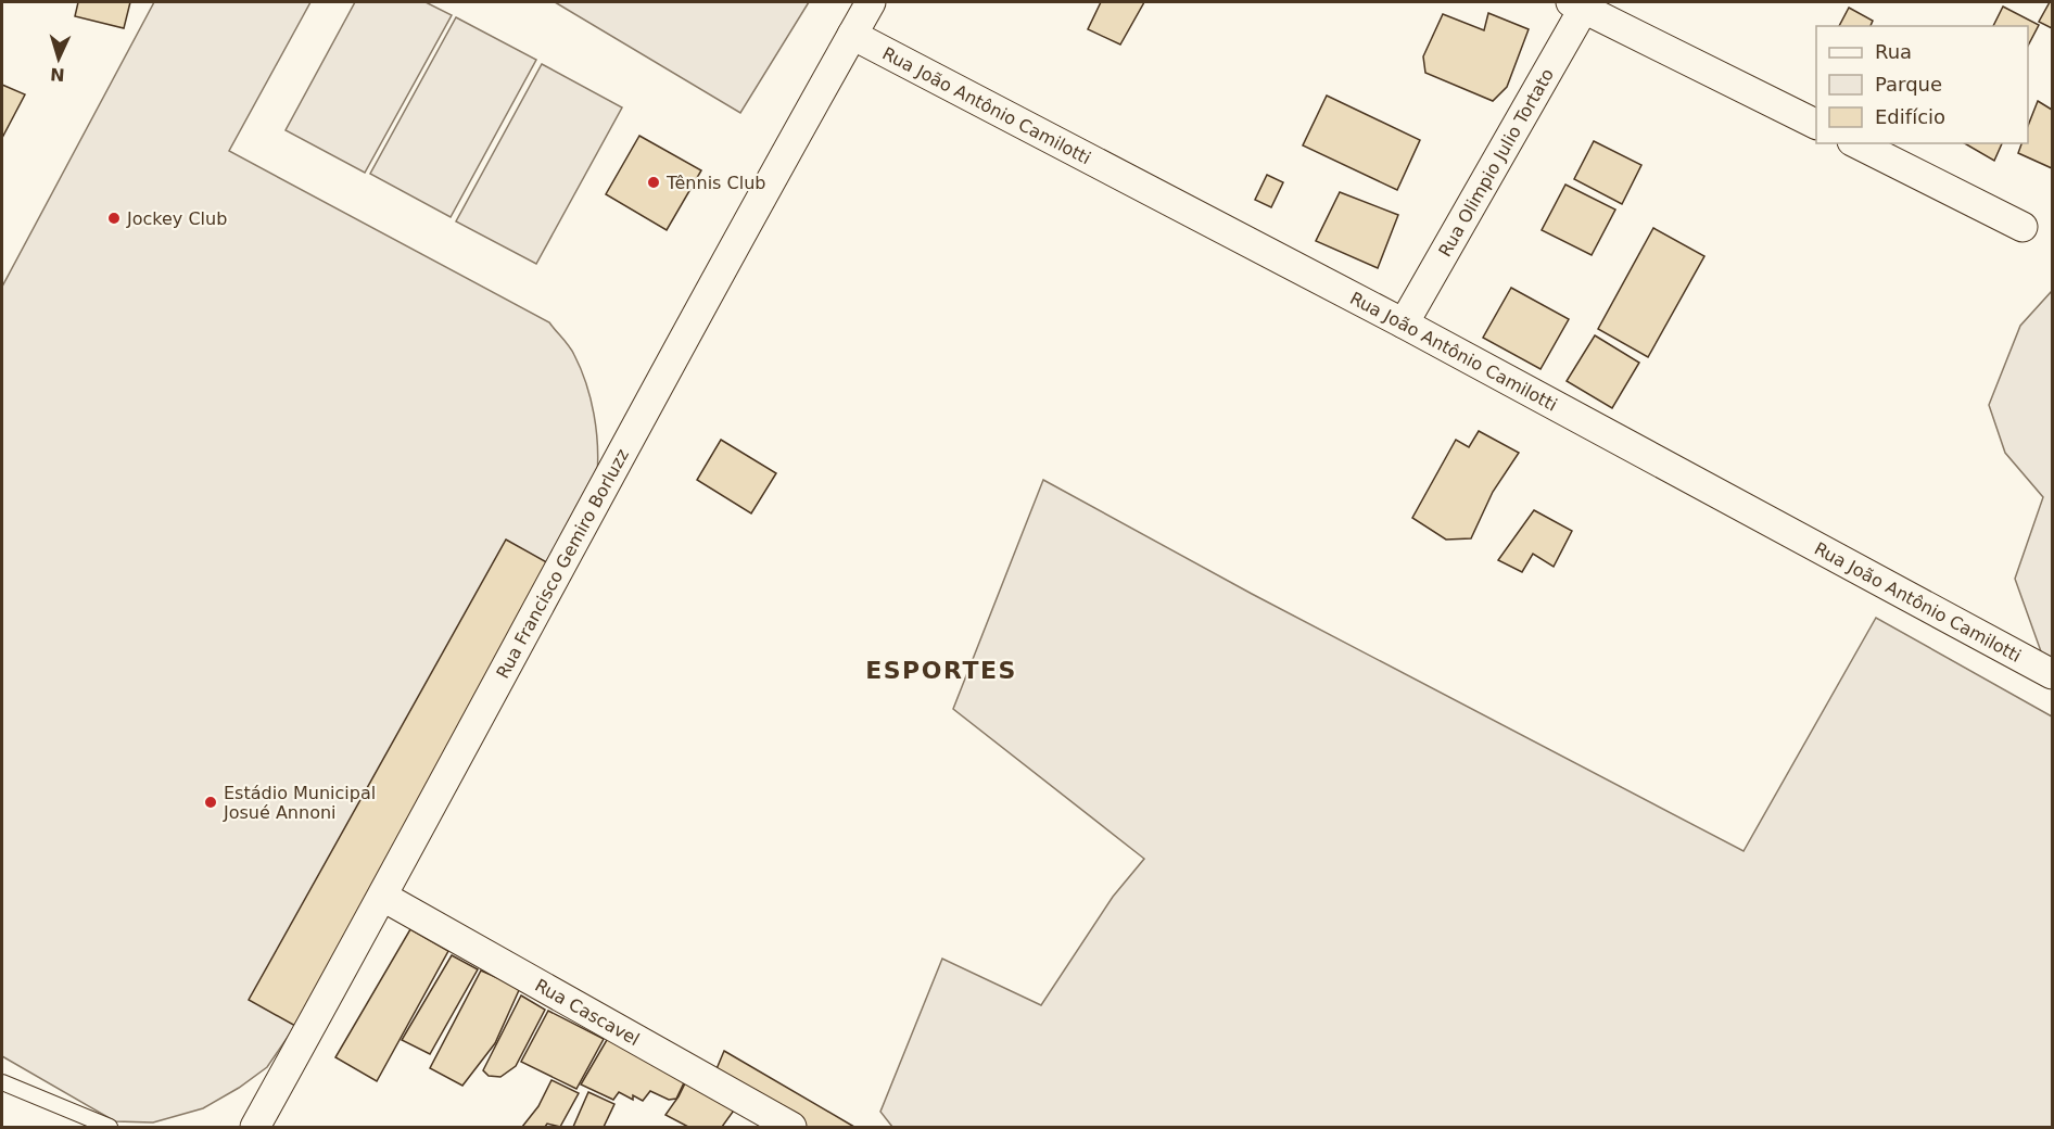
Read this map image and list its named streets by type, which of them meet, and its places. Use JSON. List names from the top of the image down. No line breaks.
{"streets":{"street":["Rua João Antônio Camilotti","Rua Olimpio Julio Tortato","Rua Francisco Gemiro Borluzz","Rua Cascavel"]},"crossings":[["Rua João Antônio Camilotti","Rua Olimpio Julio Tortato"],["Rua João Antônio Camilotti","Rua Francisco Gemiro Borluzz"],["Rua Francisco Gemiro Borluzz","Rua Cascavel"]],"districts":["ESPORTES"],"places":["Tênnis Club","Jockey Club","Estádio Municipal Josué Annoni"],"legend":["Rua","Parque","Edifício"],"north":"bottom"}
